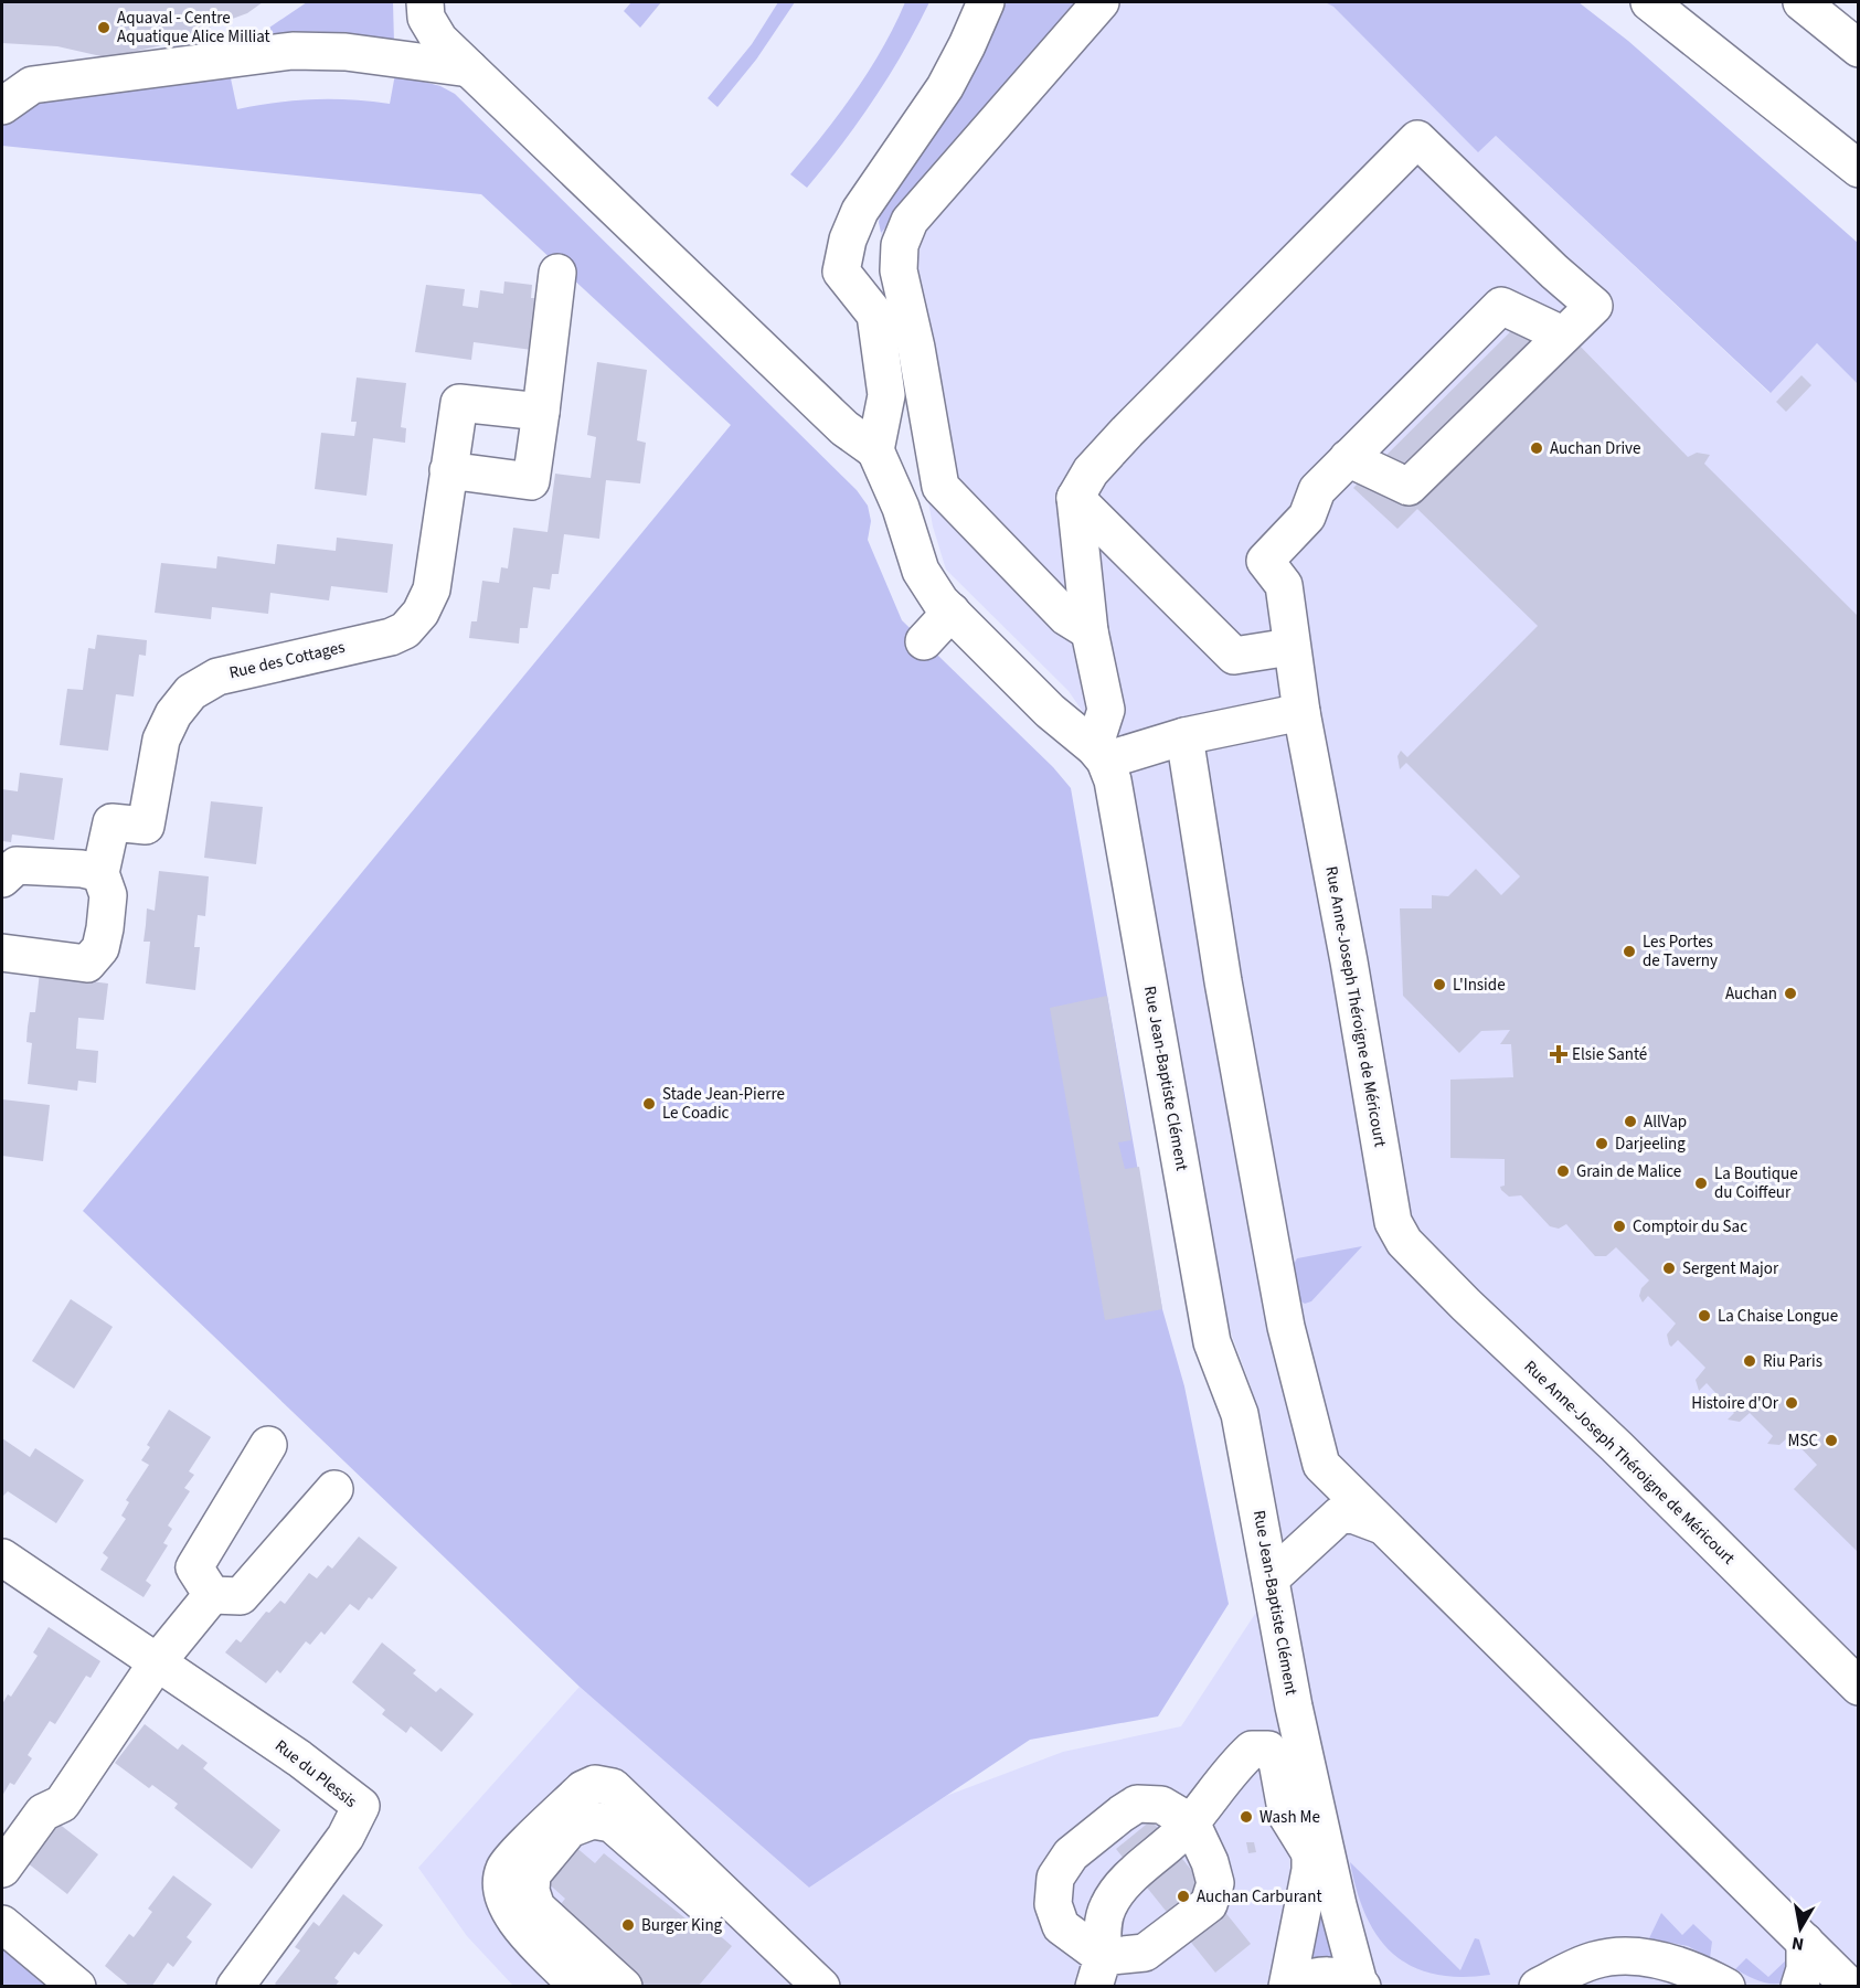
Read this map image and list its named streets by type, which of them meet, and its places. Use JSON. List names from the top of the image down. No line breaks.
{"streets":{"main road":["Rue des Cottages","Rue Anne-Joseph Théroigne de Méricourt","Rue Jean-Baptiste Clément","Rue du Plessis"]},"places":{"other":["Aquaval - Centre Aquatique Alice Milliat","Auchan Drive","Les Portes de Taverny","L'Inside","Auchan","Stade Jean-Pierre Le Coadic","AllVap","Darjeeling","Grain de Malice","La Boutique du Coiffeur","Comptoir du Sac","Sergent Major","La Chaise Longue","Riu Paris","Histoire d'Or","MSC","Wash Me","Auchan Carburant","Burger King"],"health":["Elsie Santé"]},"north":"bottom"}
